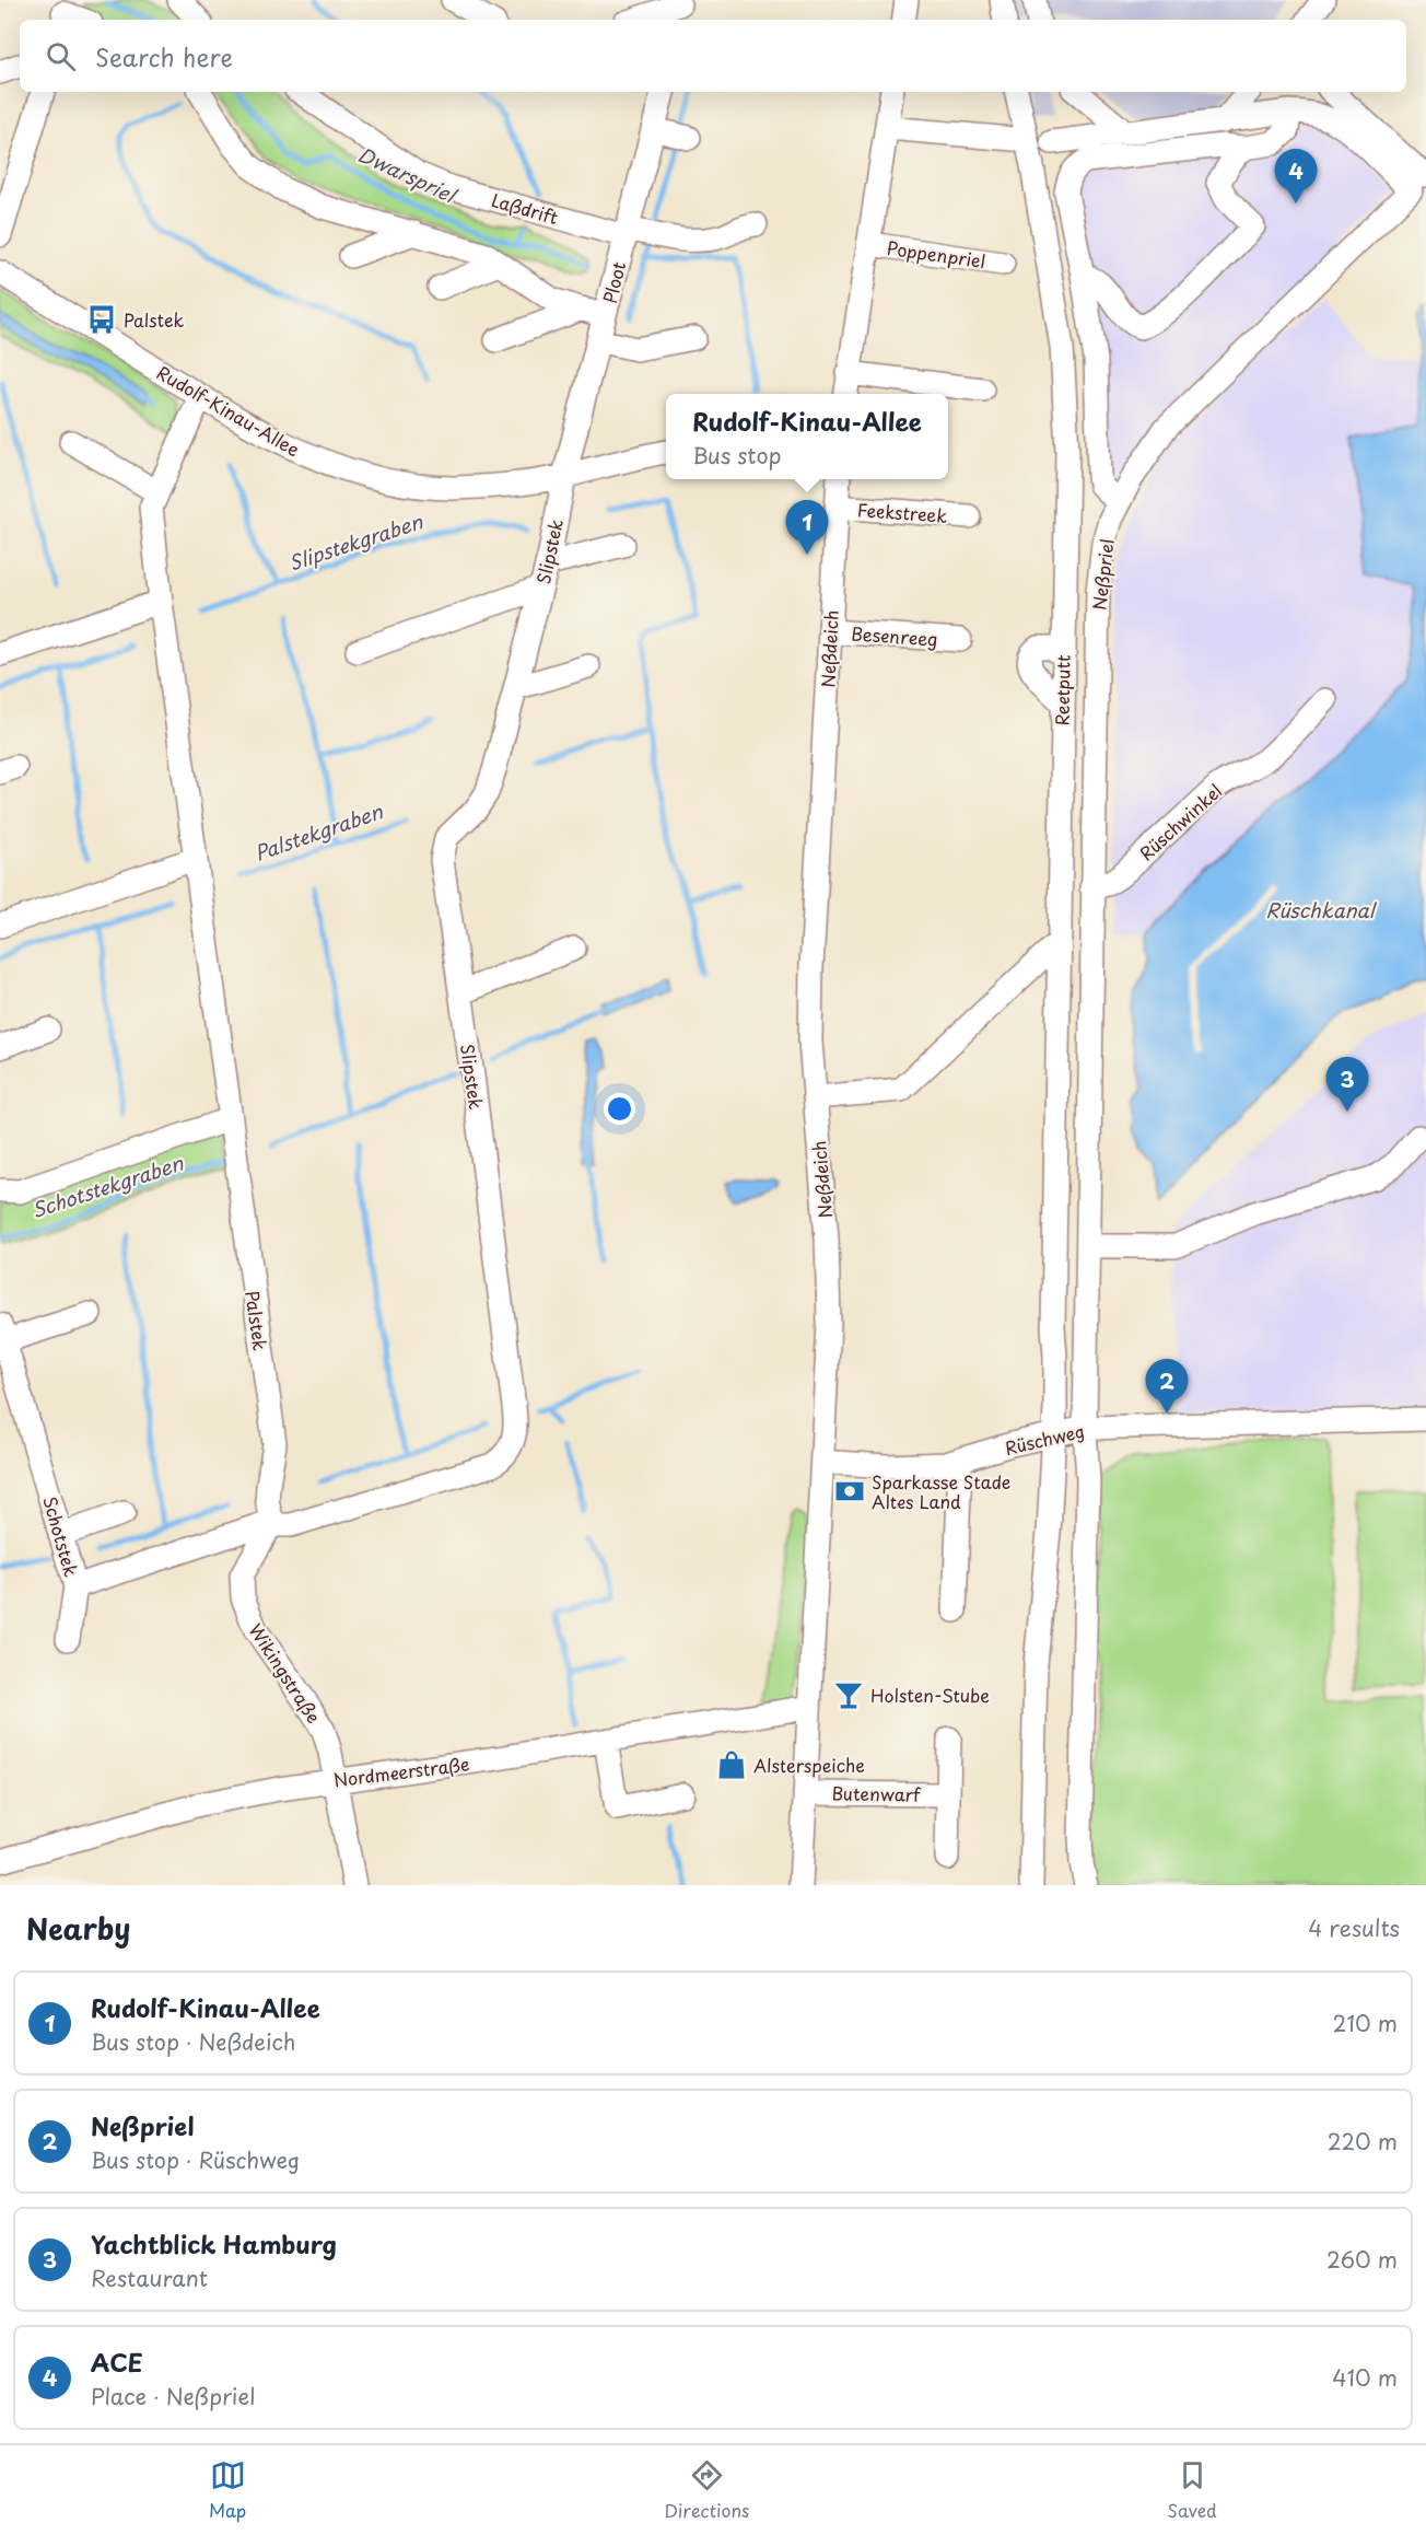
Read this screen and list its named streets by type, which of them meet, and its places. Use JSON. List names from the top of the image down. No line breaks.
{"streets":{"street":["Laßdrift","Poppenpriel","Ploot","Rudolf-Kinau-Allee","Feekstreek","Slipstek","Neßpriel","Besenreeg","Neßdeich","Reetputt","Rüschwinkel","Palstek","Rüschweg","Schotstek","Wikingstraße","Nordmeerstraße","Butenwarf"]},"crossings":[["Laßdrift","Ploot"],["Ploot","Rudolf-Kinau-Allee"],["Ploot","Slipstek"],["Rudolf-Kinau-Allee","Slipstek"],["Rudolf-Kinau-Allee","Palstek"],["Feekstreek","Neßdeich"],["Slipstek","Palstek"],["Slipstek","Schotstek"],["Slipstek","Wikingstraße"],["Neßpriel","Rüschwinkel"],["Neßpriel","Rüschweg"],["Besenreeg","Neßdeich"],["Neßdeich","Rüschweg"],["Neßdeich","Nordmeerstraße"],["Neßdeich","Butenwarf"],["Reetputt","Rüschweg"],["Palstek","Schotstek"],["Palstek","Wikingstraße"],["Schotstek","Wikingstraße"],["Wikingstraße","Nordmeerstraße"]],"water":["Dwarspriel","Slipstekgraben","Palstekgraben","Rüschkanal","Schotstekgraben"],"places":{"bus stop":["Palstek"],"bank":["Sparkasse Stade Altes Land"],"bar":["Holsten-Stube"],"shop":["Alsterspeiche"]},"page":{"search":"Search here","pins":["4","1","3","2"],"popup":["Rudolf-Kinau-Allee","Bus stop"],"heading":["Nearby","4 results"],"list":[{"mark":"1","name":"Rudolf-Kinau-Allee","note":"Bus stop · Neßdeich","value":"210 m"},{"mark":"2","name":"Neßpriel","note":"Bus stop · Rüschweg","value":"220 m"},{"mark":"3","name":"Yachtblick Hamburg","note":"Restaurant","value":"260 m"},{"mark":"4","name":"ACE","note":"Place · Neßpriel","value":"410 m"}],"nav":["Map","Directions","Saved"]}}
